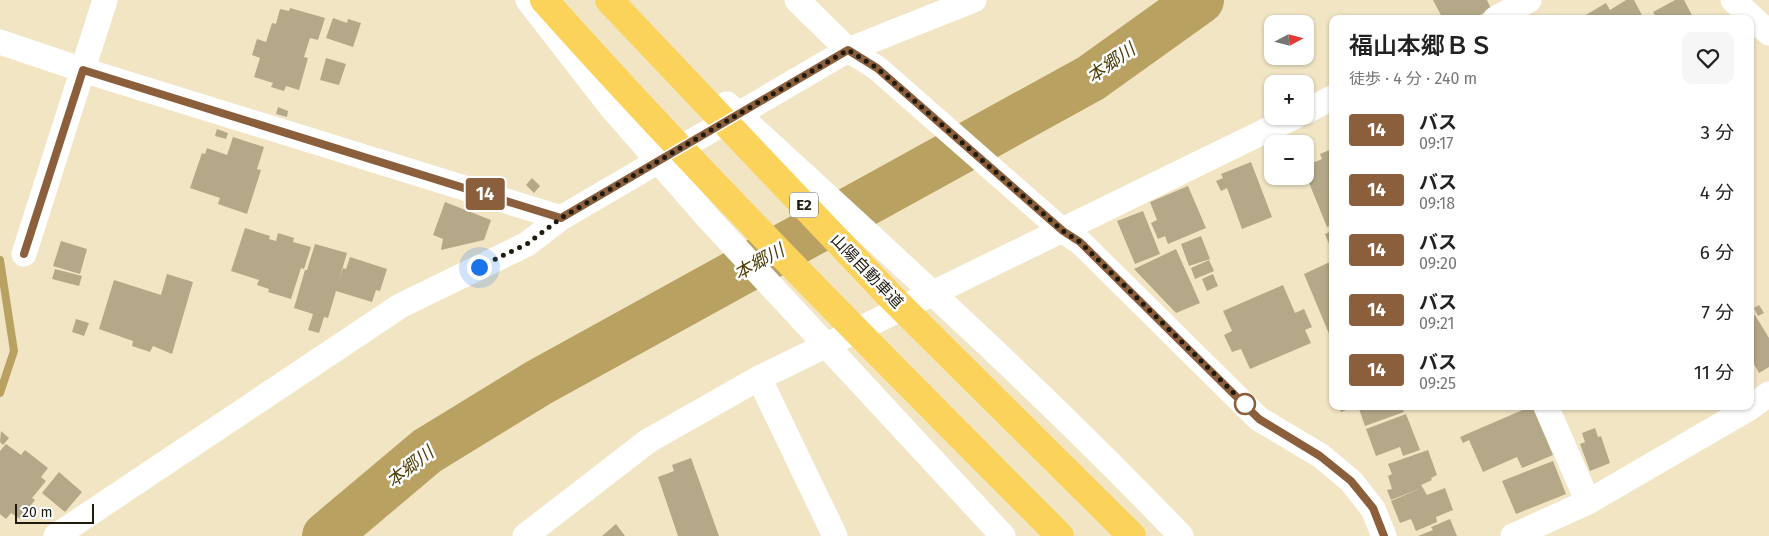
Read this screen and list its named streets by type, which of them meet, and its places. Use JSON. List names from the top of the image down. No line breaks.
{"streets":{"highway":["E2","山陽自動車道"]},"water":["本郷川"],"lines":["bus line 14"],"scale_bar":"20 m","north":"right","page":{"on_map":"14","map_buttons":["+","−"],"heading":["福山本郷ＢＳ","徒歩 · 4 分 · 240 m"],"list":[{"mark":"14","name":"バス","note":"09:17","value":"3 分"},{"mark":"14","name":"バス","note":"09:18","value":"4 分"},{"mark":"14","name":"バス","note":"09:20","value":"6 分"},{"mark":"14","name":"バス","note":"09:21","value":"7 分"},{"mark":"14","name":"バス","note":"09:25","value":"11 分"}],"scale":"20 m"}}
